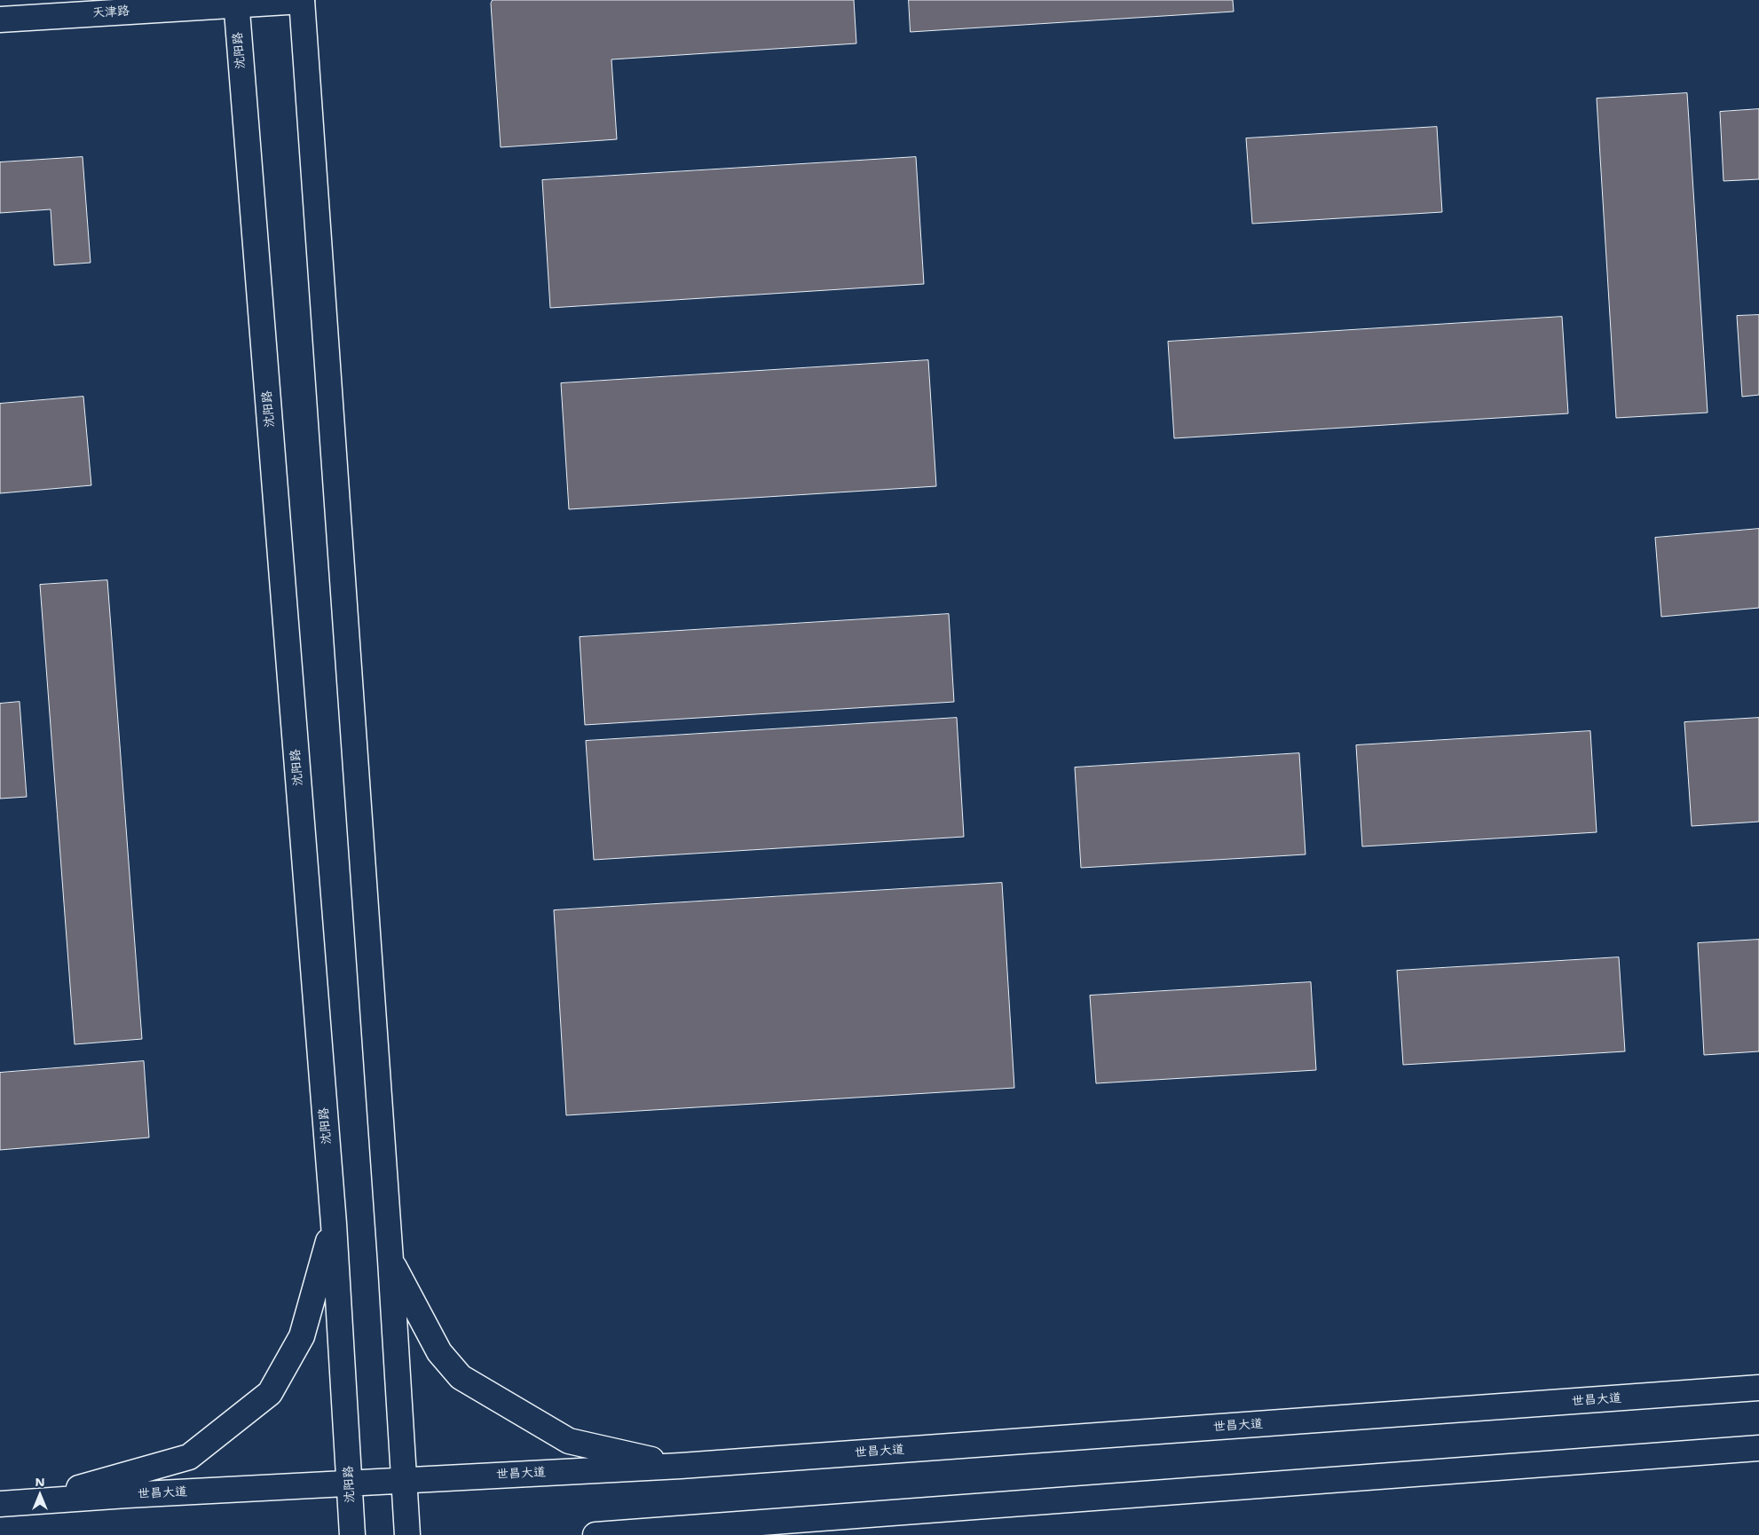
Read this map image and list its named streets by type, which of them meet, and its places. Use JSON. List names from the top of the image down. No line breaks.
{"streets":{"main road":["天津路","沈阳路","世昌大道"]},"crossings":[["天津路","沈阳路"],["沈阳路","世昌大道"]],"north":"top"}
